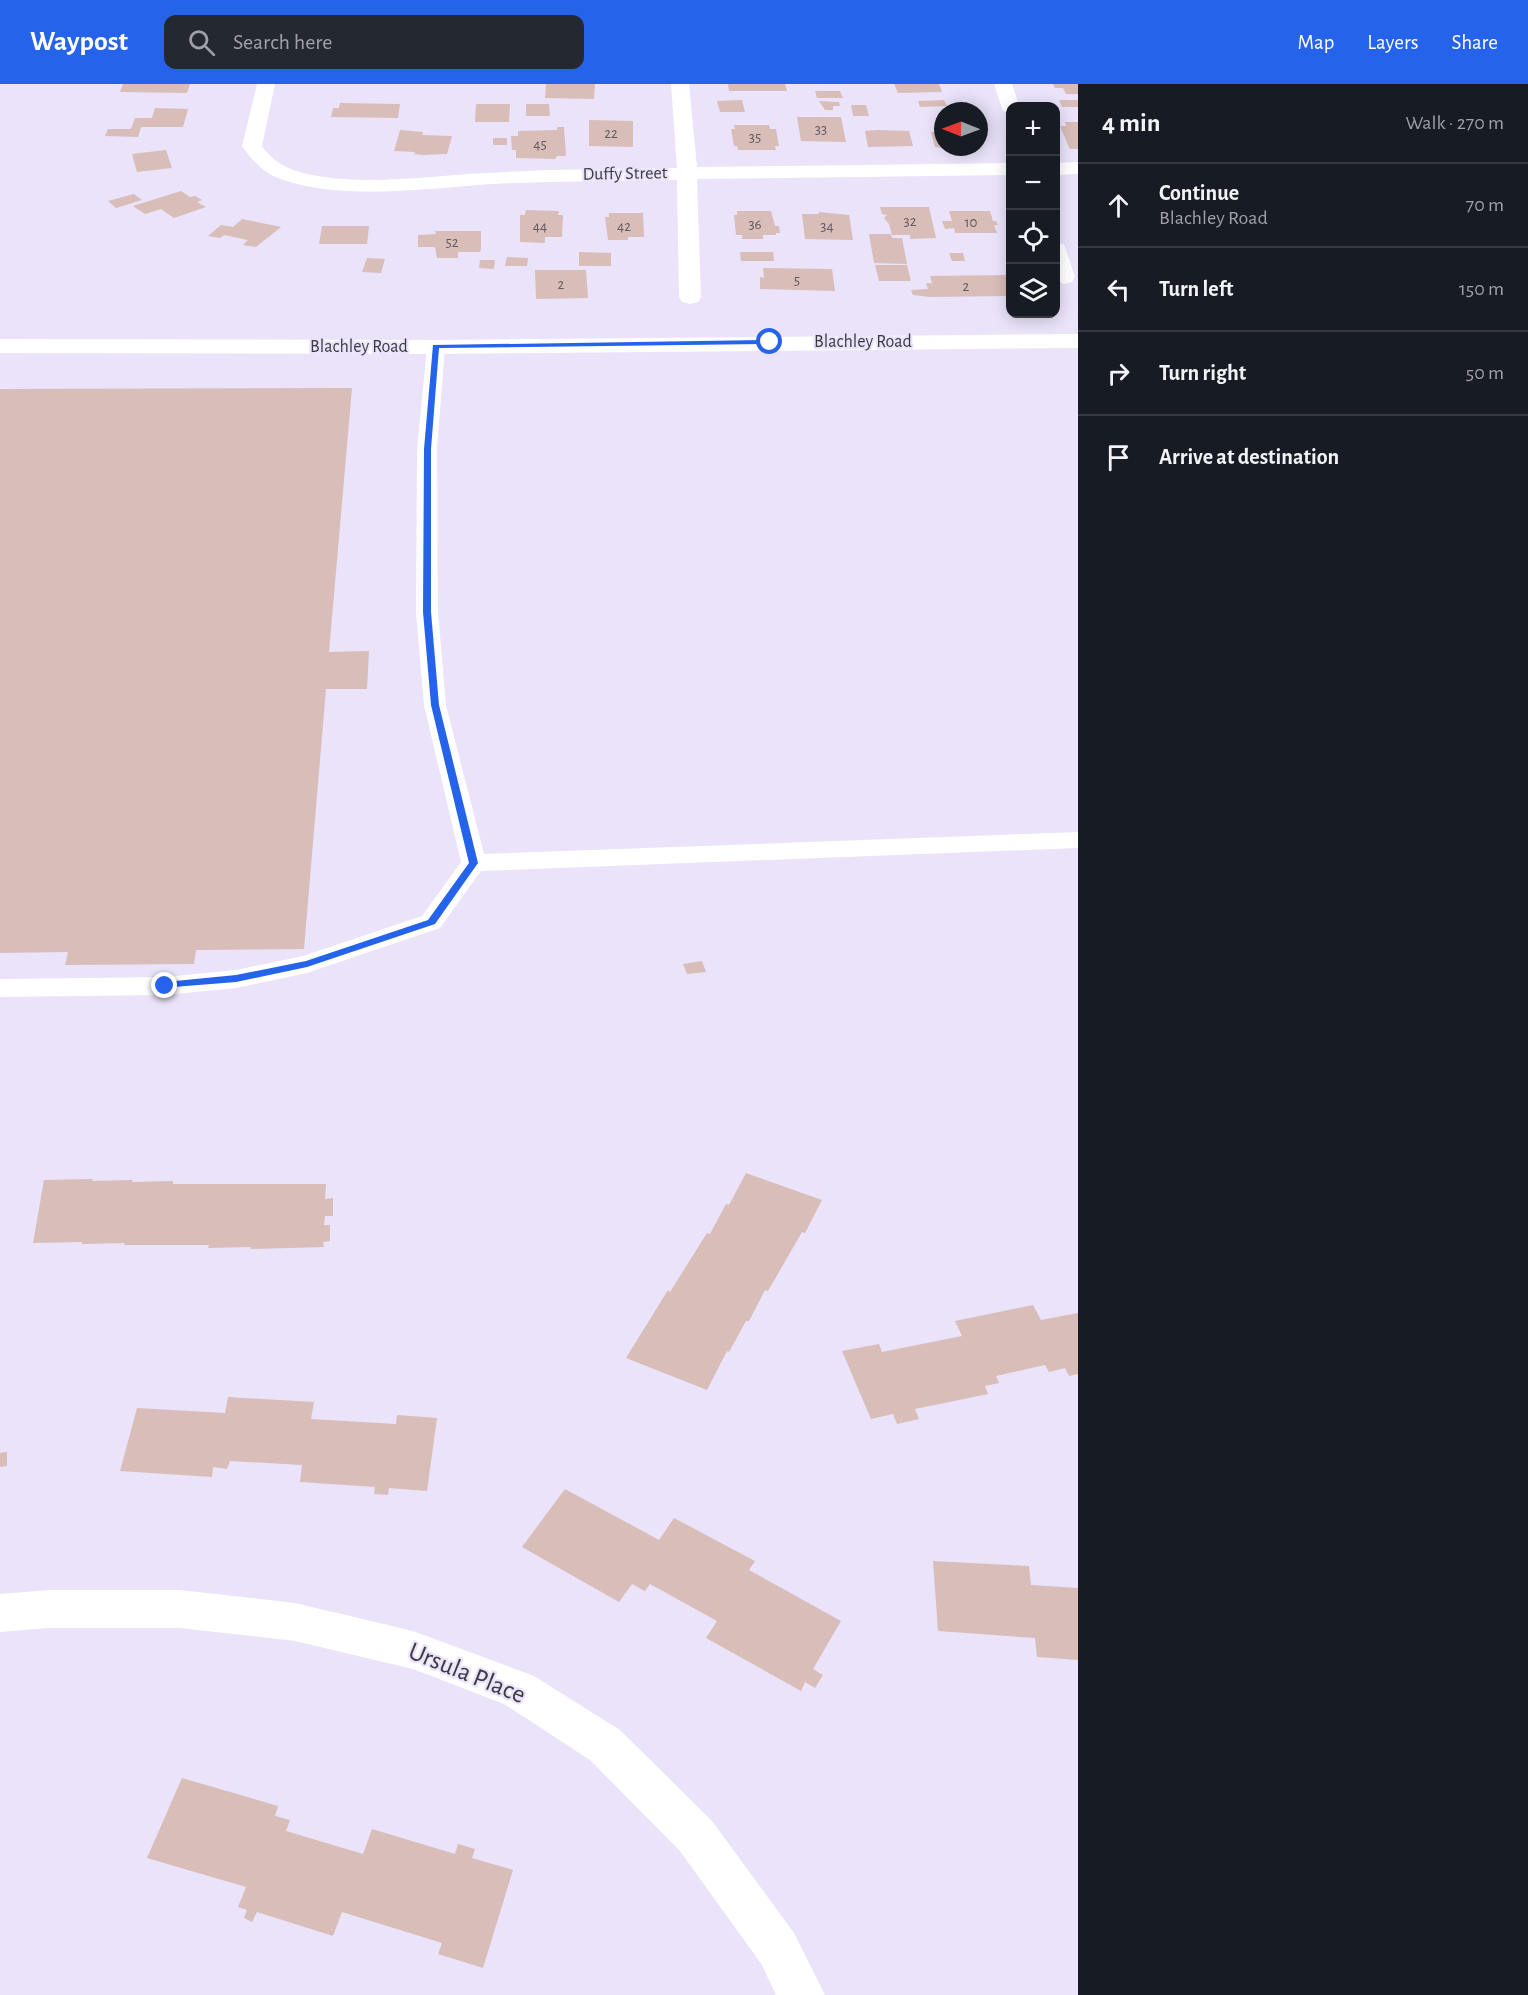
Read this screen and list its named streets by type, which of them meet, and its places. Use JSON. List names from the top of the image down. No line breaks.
{"streets":{"street":["Duffy Street","Blachley Road","Ursula Place"]},"house_numbers":["33","22","35","45","32","10","36","44","42","34","52","5","2","2"],"north":"left","page":{"header":"Waypost","search":"Search here","nav":["Map","Layers","Share"],"heading":["4 min","Walk · 270 m"],"map_buttons":["+","−"],"list":[["Continue","Blachley Road","70 m"],["Turn left","150 m"],["Turn right","50 m"],"Arrive at destination"]}}
